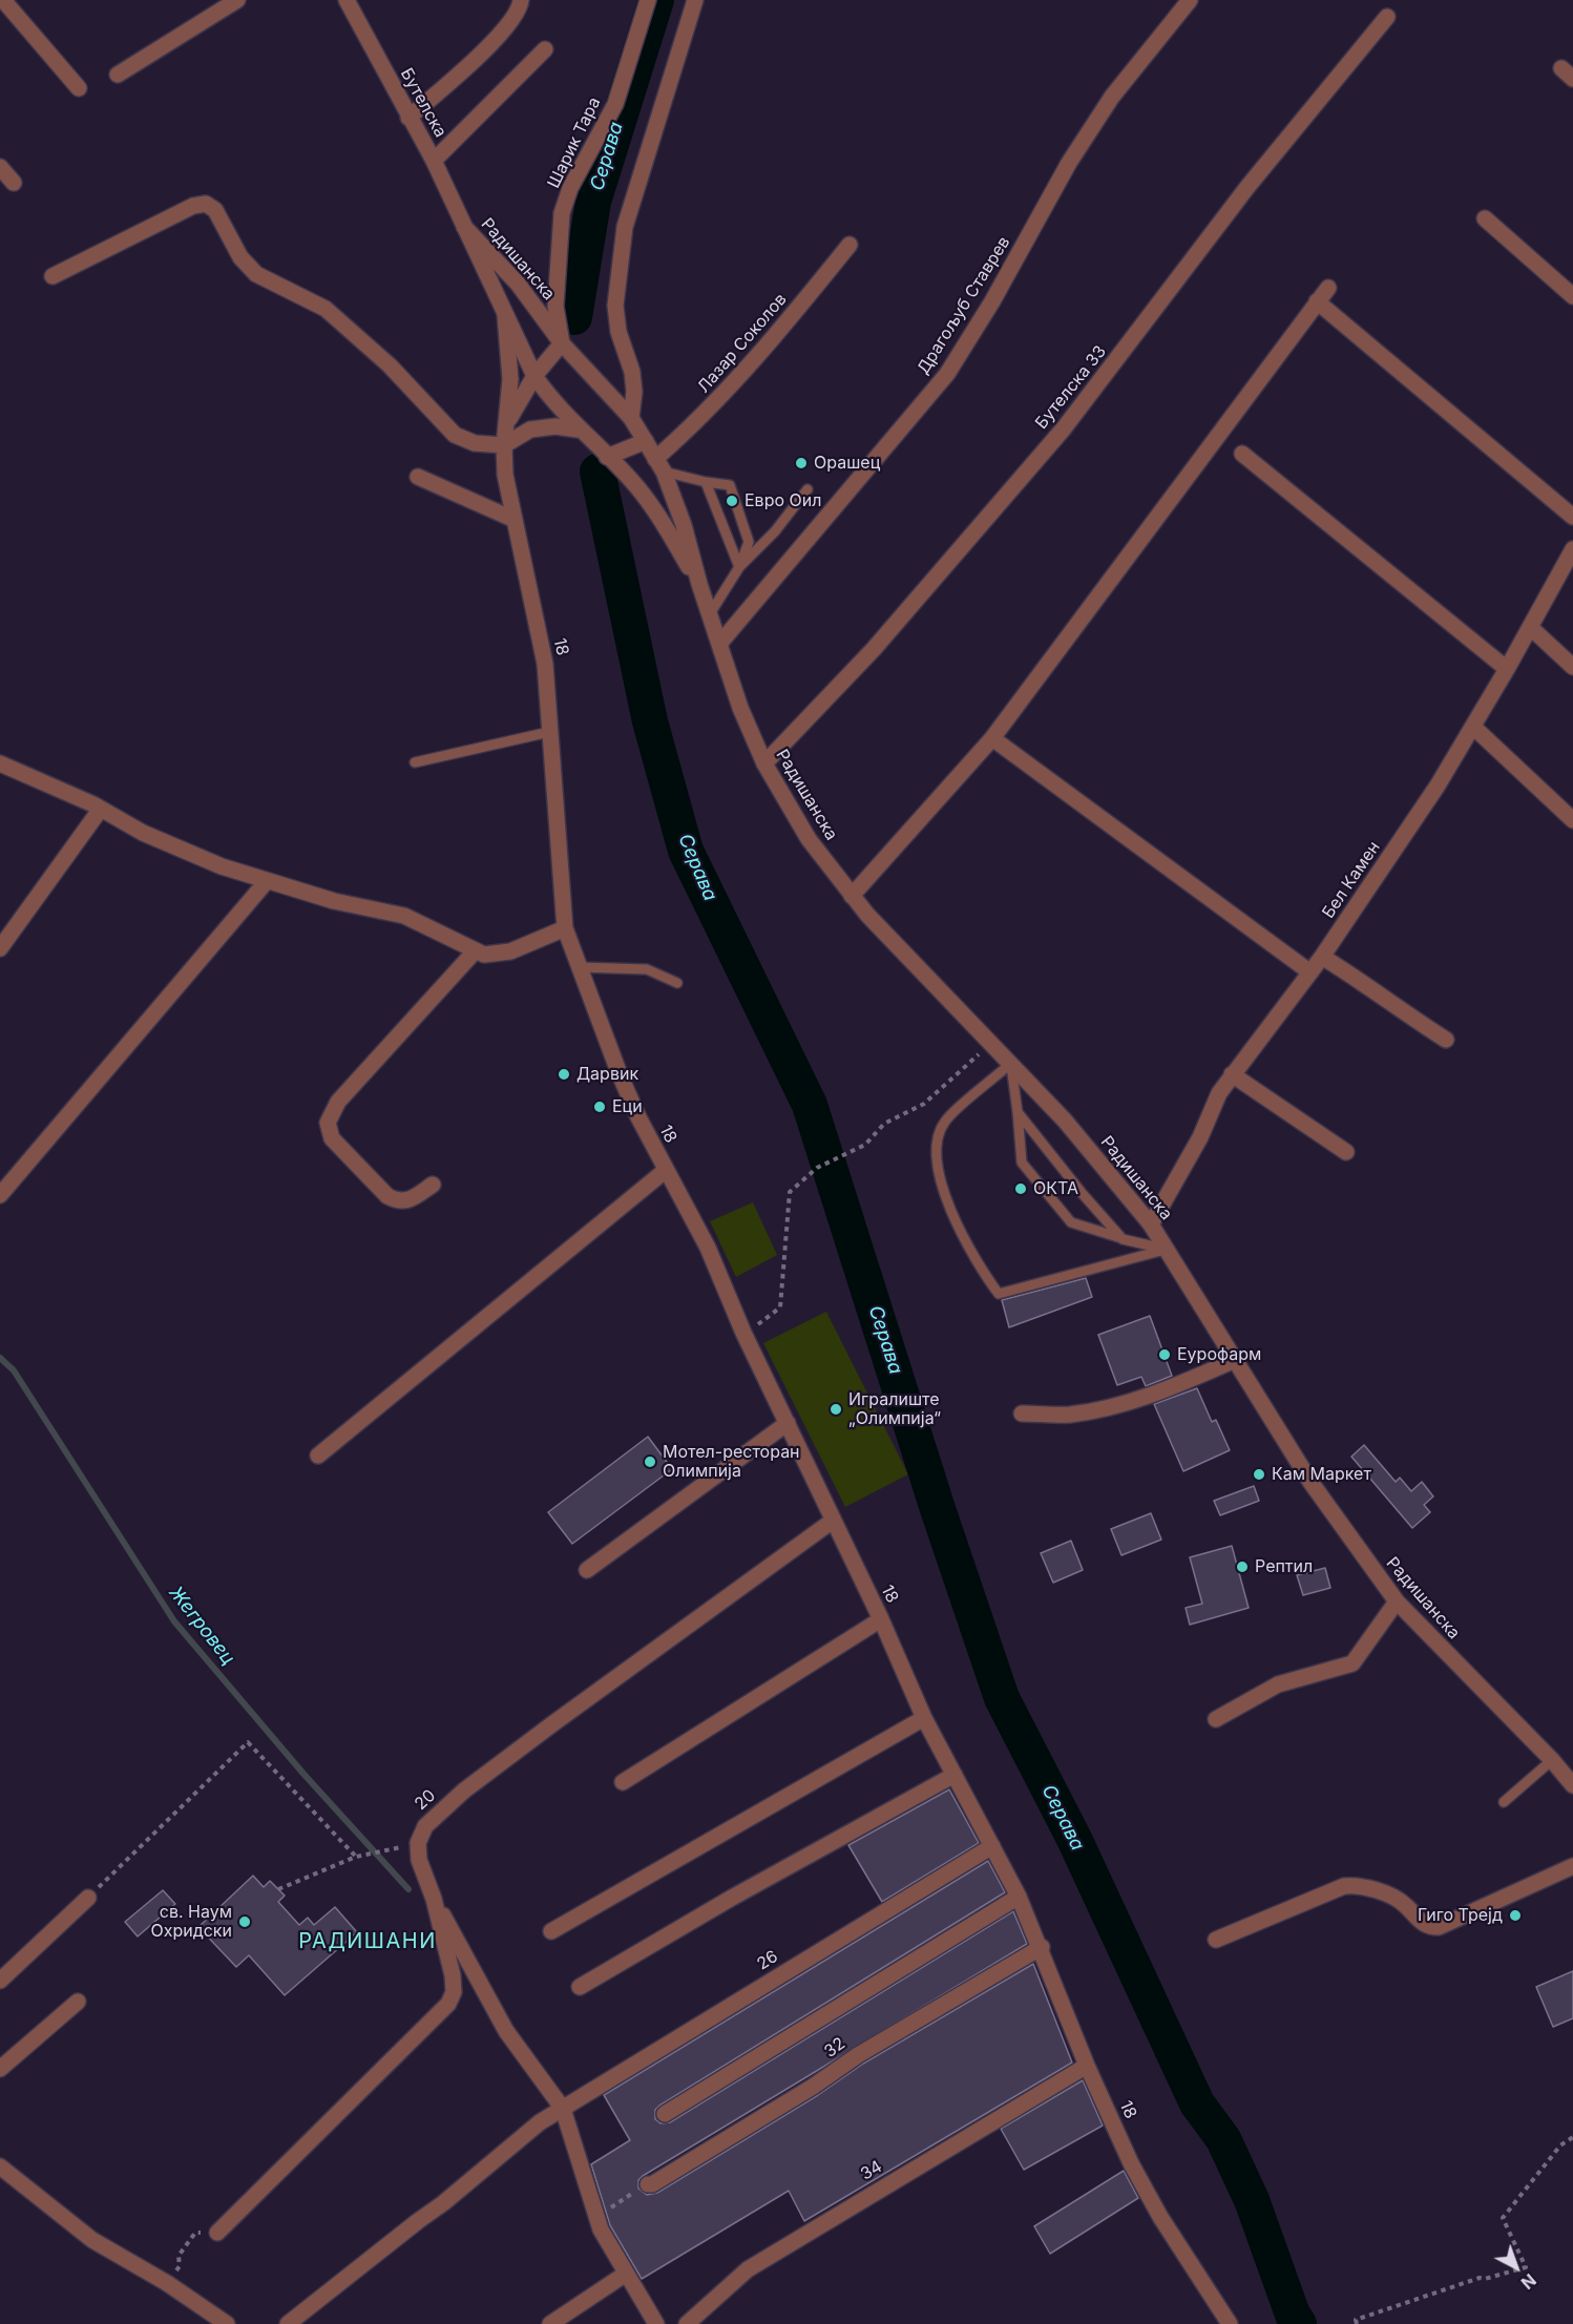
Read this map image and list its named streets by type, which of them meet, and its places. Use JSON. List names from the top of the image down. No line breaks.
{"streets":{"street":["Бутелска","Шарик Тара","Радишанска","Драгољуб Ставрев","Лазар Соколов","Бутелска 33","18","Бел Камен","20","26","32","34"]},"crossings":[["Бутелска","Радишанска"],["Шарик Тара","Радишанска"],["Шарик Тара","18"],["Радишанска","Драгољуб Ставрев"],["Радишанска","Лазар Соколов"],["Радишанска","Бутелска 33"],["Радишанска","18"],["Радишанска","Бел Камен"],["18","20"],["18","26"],["18","32"],["18","34"]],"districts":["РАДИШАНИ"],"water":["Серава","Жегровец"],"places":["Орашец","Евро Оил","Дарвик","Еци","ОКТА","Еурофарм","Игралиште „Олимпија“","Мотел-ресторан Олимпија","Кам Маркет","Рептил","Гиго Трејд","св. Наум Охридски"],"north":"bottom right"}
